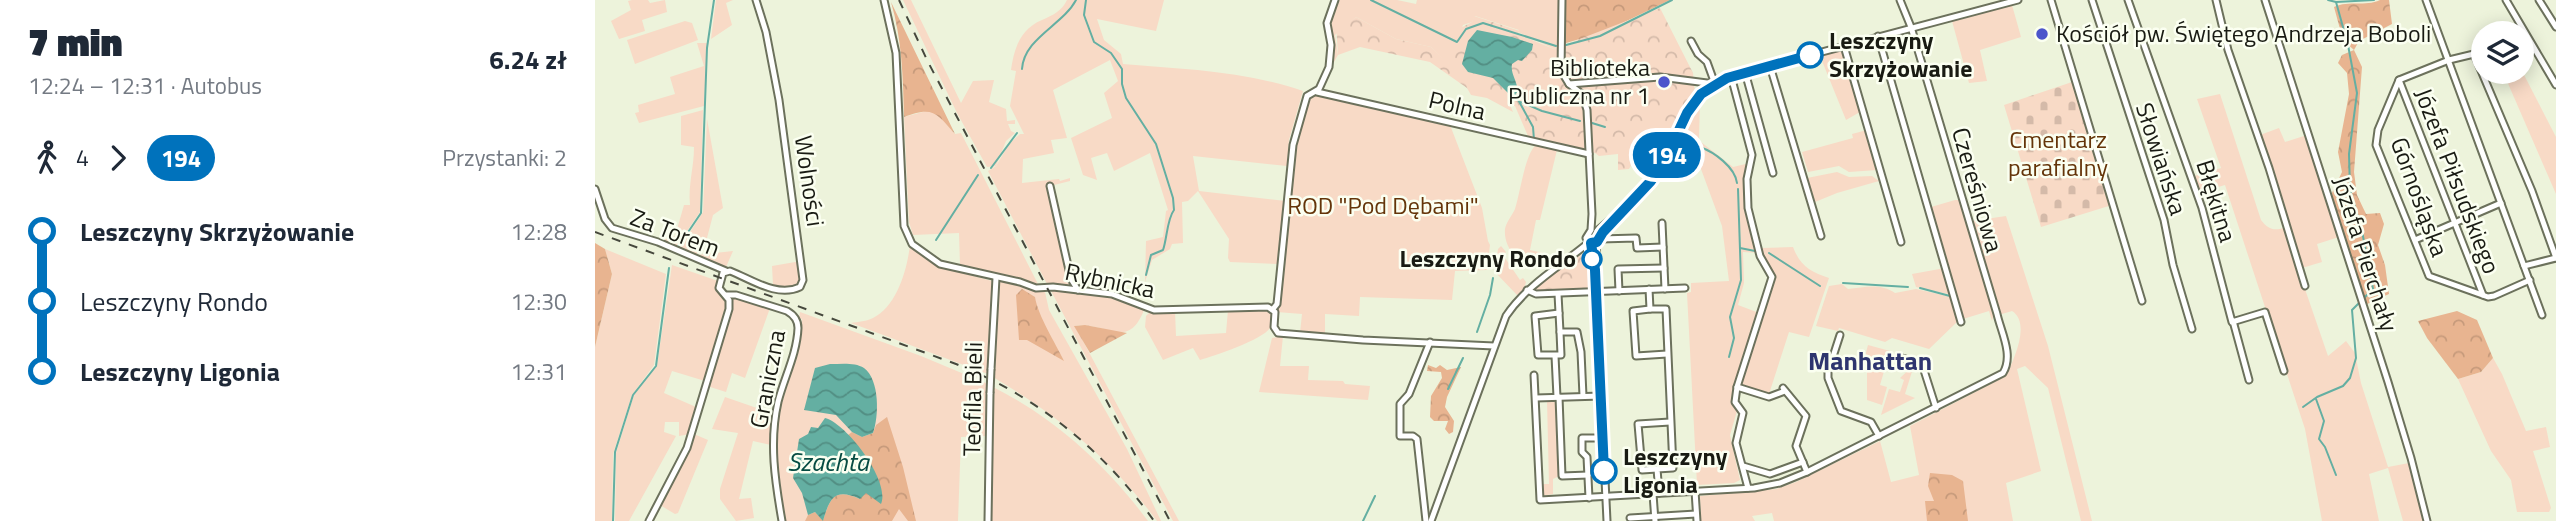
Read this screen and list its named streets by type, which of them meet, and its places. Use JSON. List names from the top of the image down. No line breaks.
{"streets":{"street":["Polna","Słowiańska","Wolności","Józefa Piłsudskiego","Czereśniowa","Górnośląska","Błękitna","Za Torem","Józefa Pierchały","Rybnicka","Graniczna","Teofila Bieli"]},"crossings":[["Wolności","Za Torem"],["Józefa Piłsudskiego","Górnośląska"],["Rybnicka","Teofila Bieli"]],"districts":["Manhattan"],"water":["Szachta"],"parks":["Cmentarz parafialny","ROD \"Pod Dębami\""],"places":["Kościół pw. Świętego Andrzeja Boboli","Leszczyny Skrzyżowanie","Biblioteka Publiczna nr 1","Leszczyny Rondo","Leszczyny Ligonia"],"lines":["bus line 194"],"page":{"heading":["7 min","12:24 – 12:31 · Autobus","6.24 zł"],"on_map":"194","legs":["4","194","Przystanki: 2"],"list":[{"name":"Leszczyny Skrzyżowanie","value":"12:28"},{"name":"Leszczyny Rondo","value":"12:30"},{"name":"Leszczyny Ligonia","value":"12:31"}]}}
